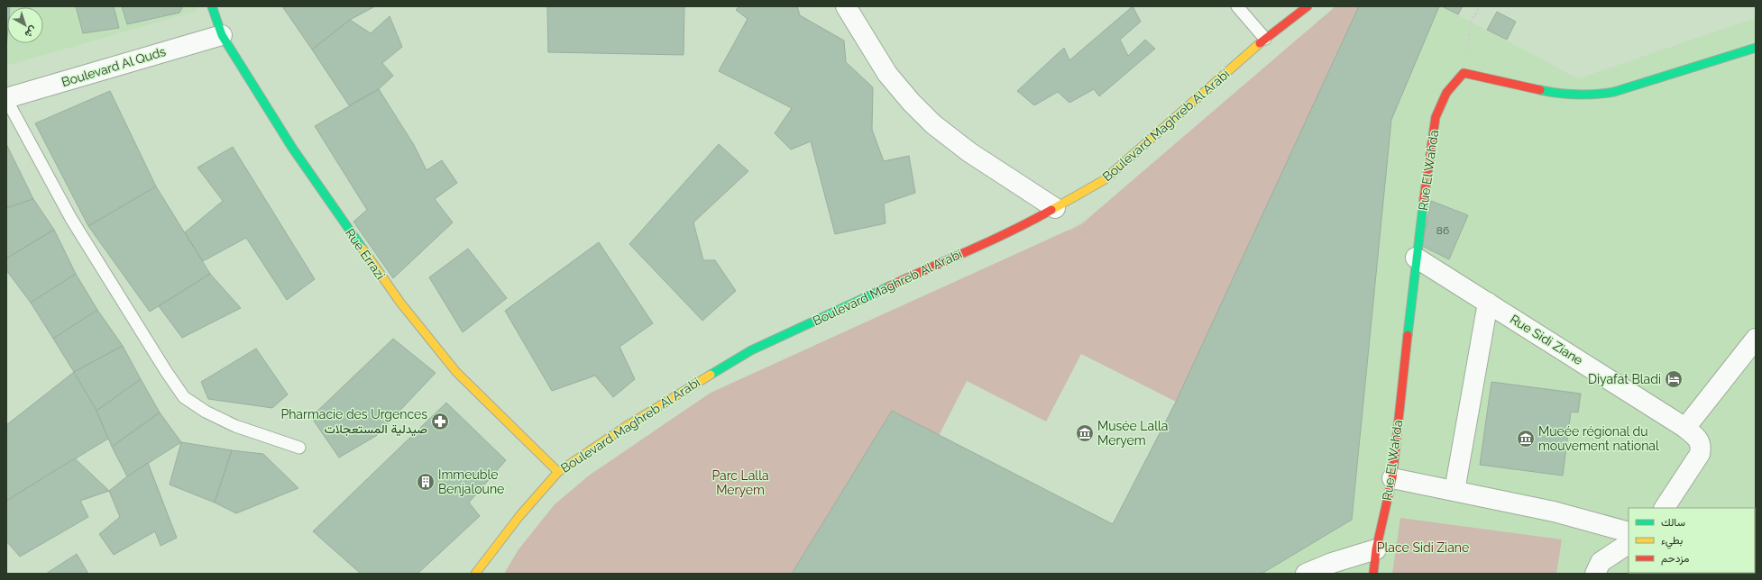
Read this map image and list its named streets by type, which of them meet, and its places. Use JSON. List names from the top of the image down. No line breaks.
{"streets":{"street":["Boulevard Al Quds","Boulevard Maghreb Al Arabi","Rue El Wahda","Rue Errazi","Rue Sidi Ziane"]},"crossings":[["Boulevard Al Quds","Rue Errazi"],["Boulevard Maghreb Al Arabi","Rue Errazi"],["Rue El Wahda","Rue Sidi Ziane"]],"parks":["Parc Lalla Meryem","Place Sidi Ziane"],"places":{"hotel":["Diyafat Bladi"],"pharmacy":["Pharmacie des Urgences صيدلية المستعجلات"],"museum":["Musée Lalla Meryem","Mueée régional du mouvement national"],"building":["Immeuble Benjaloune"]},"house_numbers":["86"],"legend":["سالك","بطيء","مزدحم"],"north":"bottom right"}
